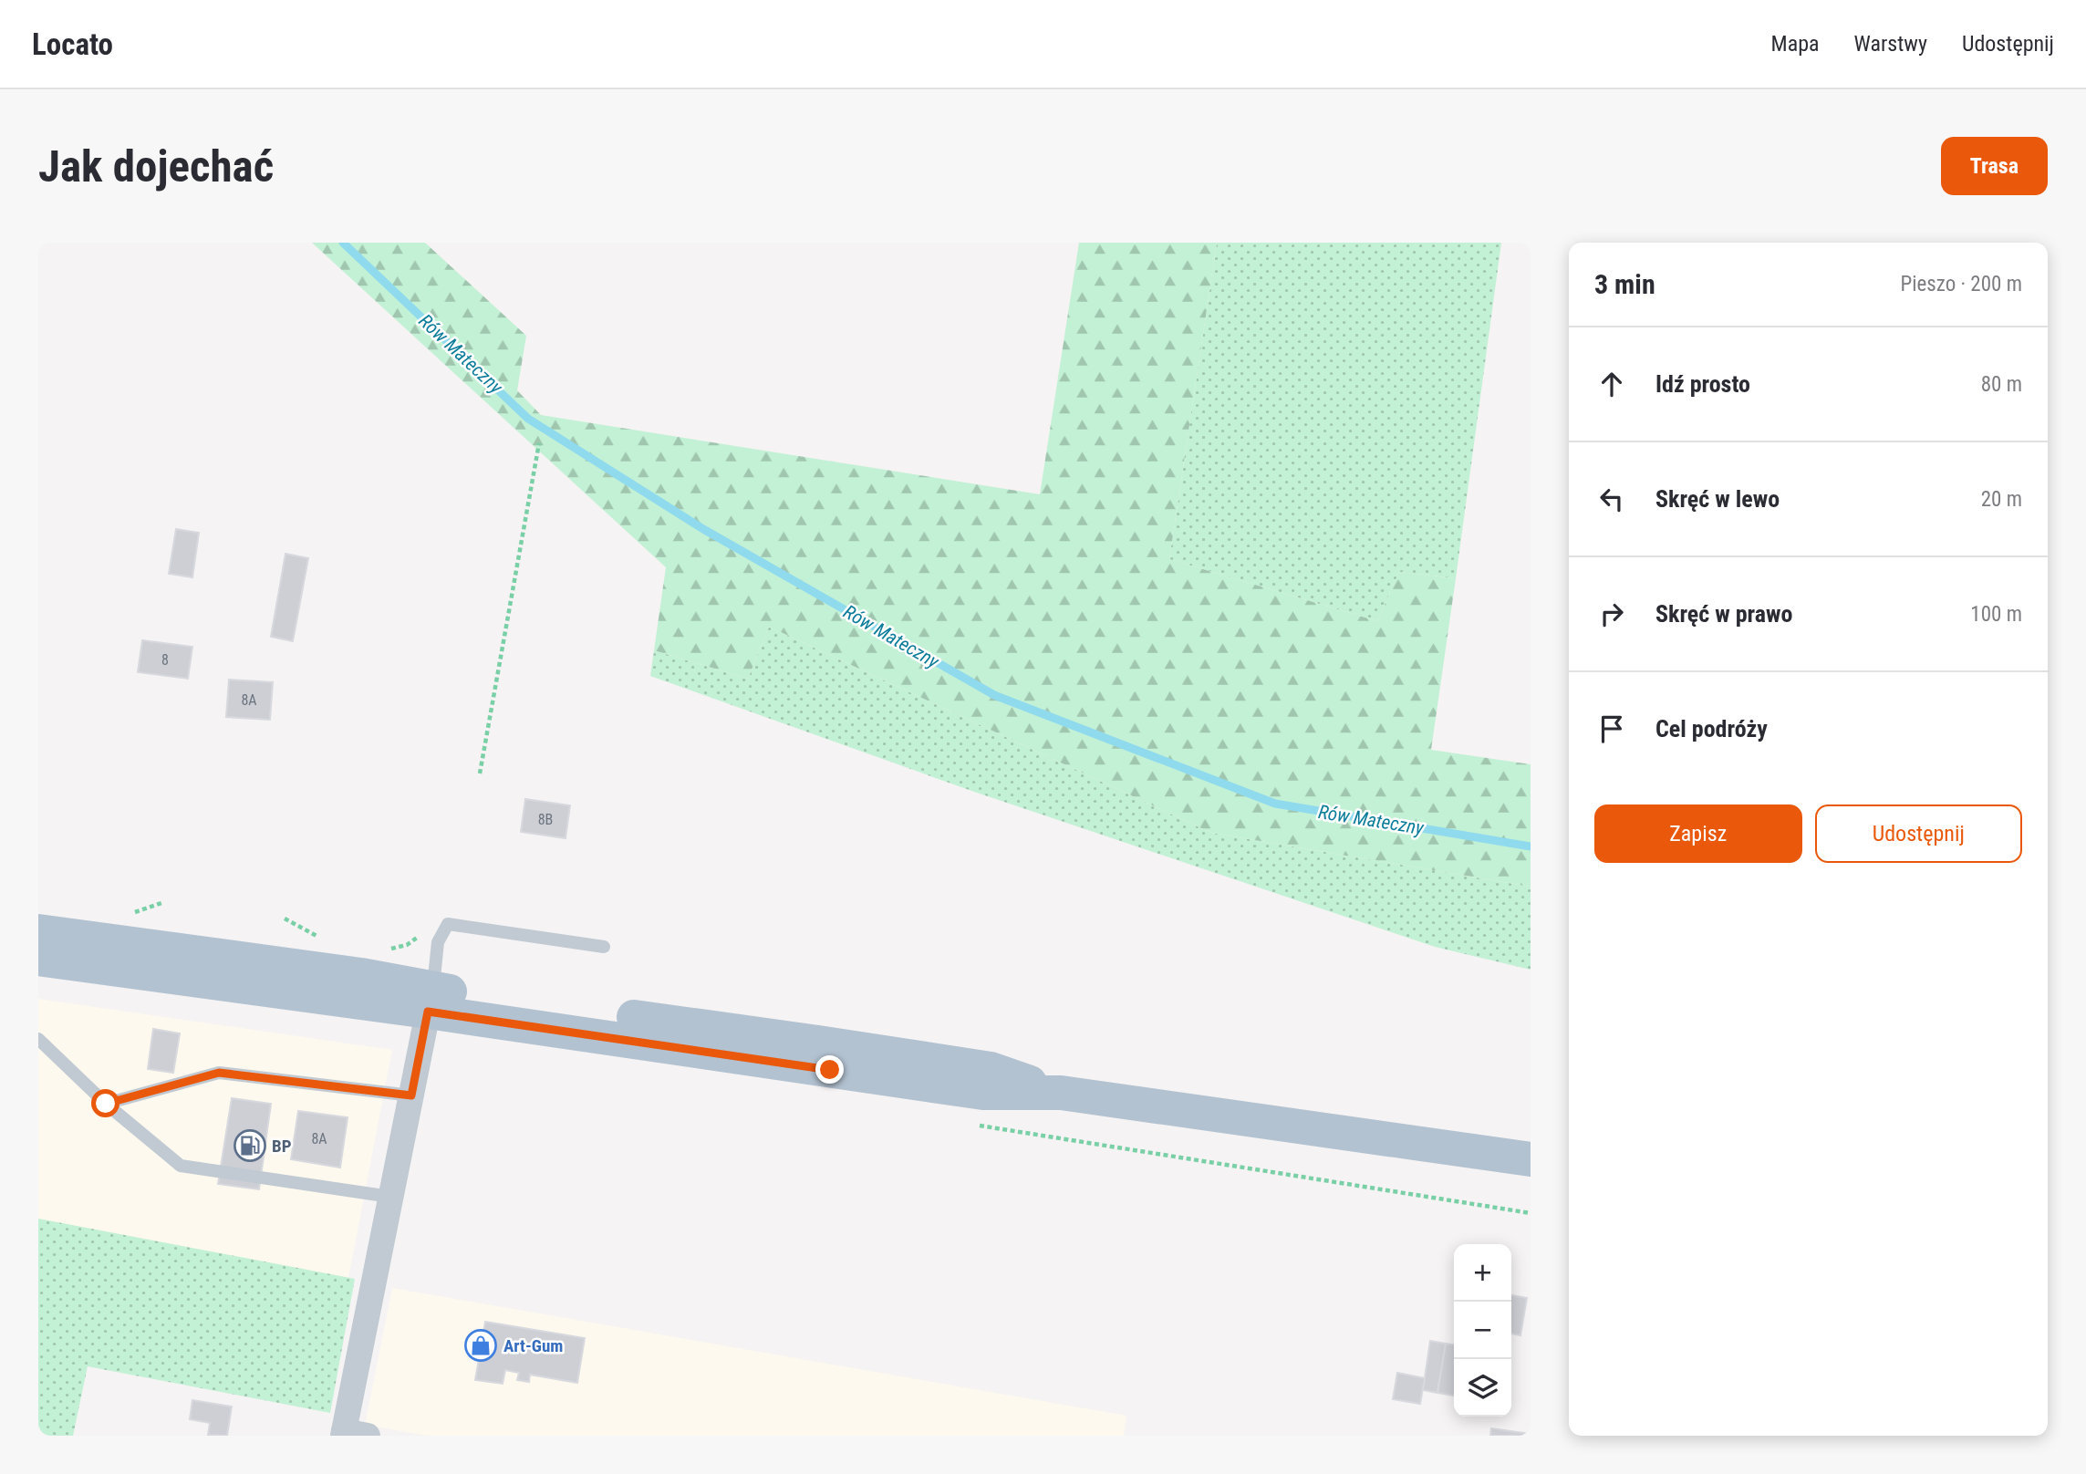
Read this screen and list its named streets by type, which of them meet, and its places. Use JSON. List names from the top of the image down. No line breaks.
{"water":["Rów Mateczny"],"places":{"fuel station":["BP"],"shop":["Art-Gum"]},"house_numbers":["8","8A","8B","8A"],"page":{"header":"Locato","nav":["Mapa","Warstwy","Udostępnij"],"buttons":["Trasa",["Zapisz","Udostępnij"]],"title":"Jak dojechać","heading":["3 min","Pieszo · 200 m"],"list":[["Idź prosto","80 m"],["Skręć w lewo","20 m"],["Skręć w prawo","100 m"],"Cel podróży"],"map_buttons":["+","−"]}}
